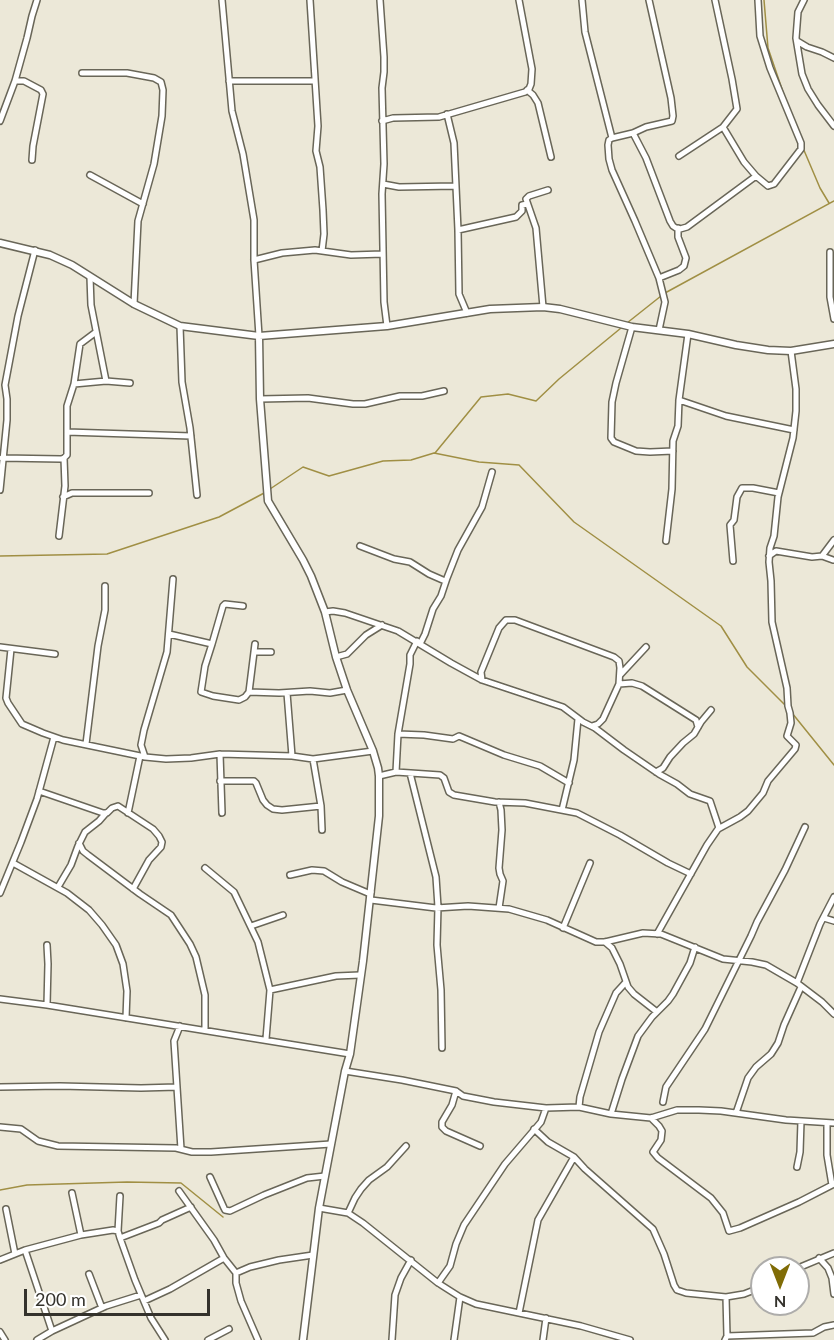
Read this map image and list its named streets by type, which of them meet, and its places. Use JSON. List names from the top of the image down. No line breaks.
{"scale_bar":"200 m","north":"bottom"}
